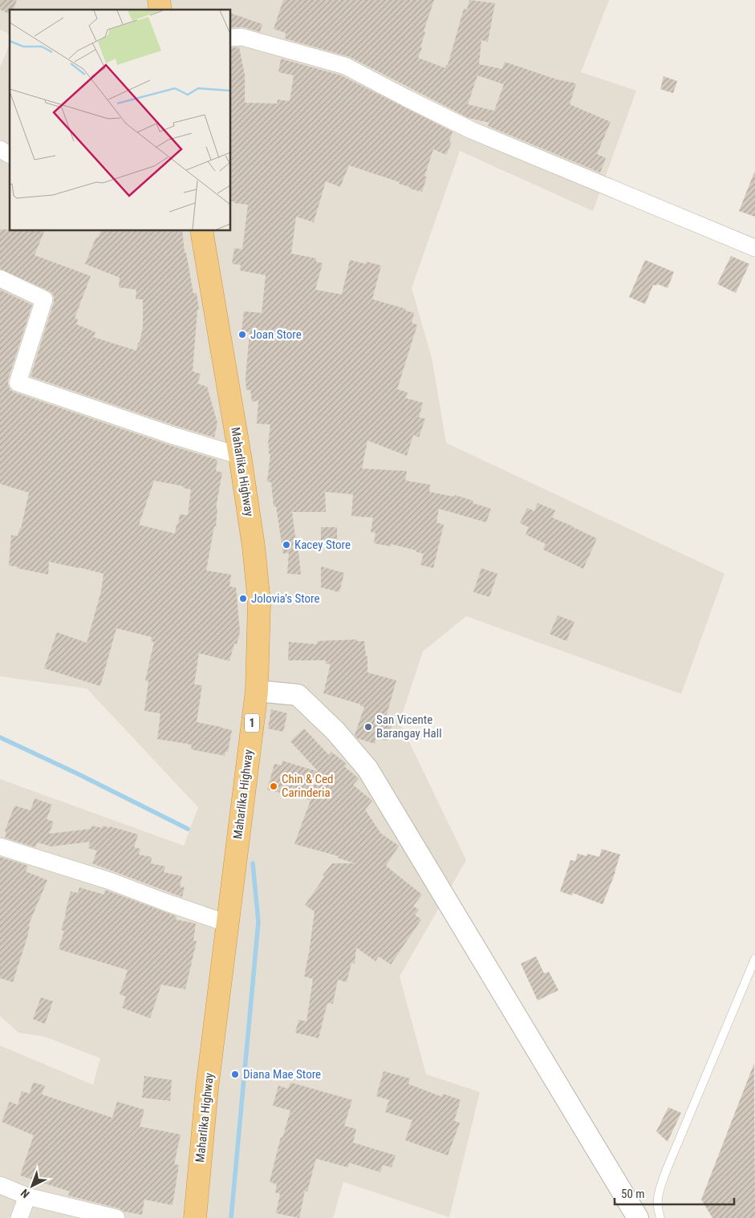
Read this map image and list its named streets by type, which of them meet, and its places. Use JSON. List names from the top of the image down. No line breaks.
{"streets":{"highway":["Maharlika Highway","1"]},"places":["Joan Store","Kacey Store","Jolovia's Store","San Vicente Barangay Hall","Chin & Ced Carinderia","Diana Mae Store"],"scale_bar":"50 m","north":"bottom left"}
